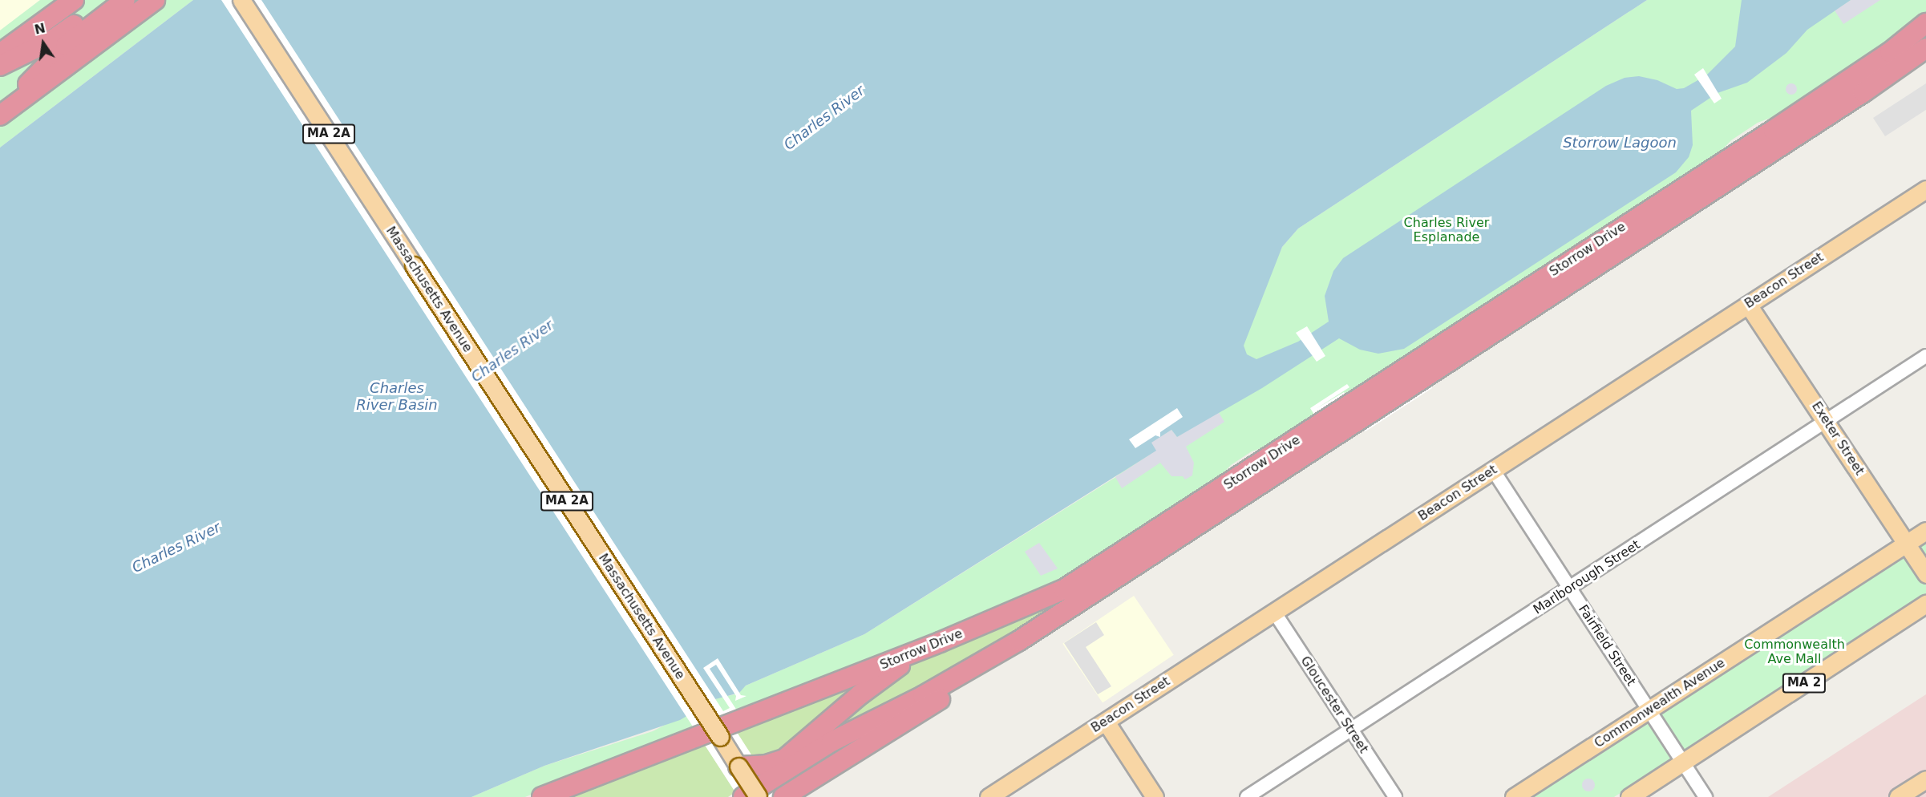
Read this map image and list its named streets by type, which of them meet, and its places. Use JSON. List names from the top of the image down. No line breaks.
{"streets":{"highway":["Storrow Drive"],"main road":["MA 2A","Beacon Street","Massachusetts Avenue","Exeter Street","MA 2","Commonwealth Avenue"],"street":["Marlborough Street","Fairfield Street","Gloucester Street"]},"crossings":[["Beacon Street","Exeter Street"],["Beacon Street","Fairfield Street"],["Beacon Street","Gloucester Street"],["Exeter Street","Marlborough Street"],["Exeter Street","Commonwealth Avenue"],["Marlborough Street","Fairfield Street"],["Marlborough Street","Gloucester Street"],["Fairfield Street","MA 2"],["Fairfield Street","Commonwealth Avenue"]],"water":["Charles River","Storrow Lagoon","Charles River Basin"],"parks":["Charles River Esplanade","Commonwealth Ave Mall"],"north":"top"}
